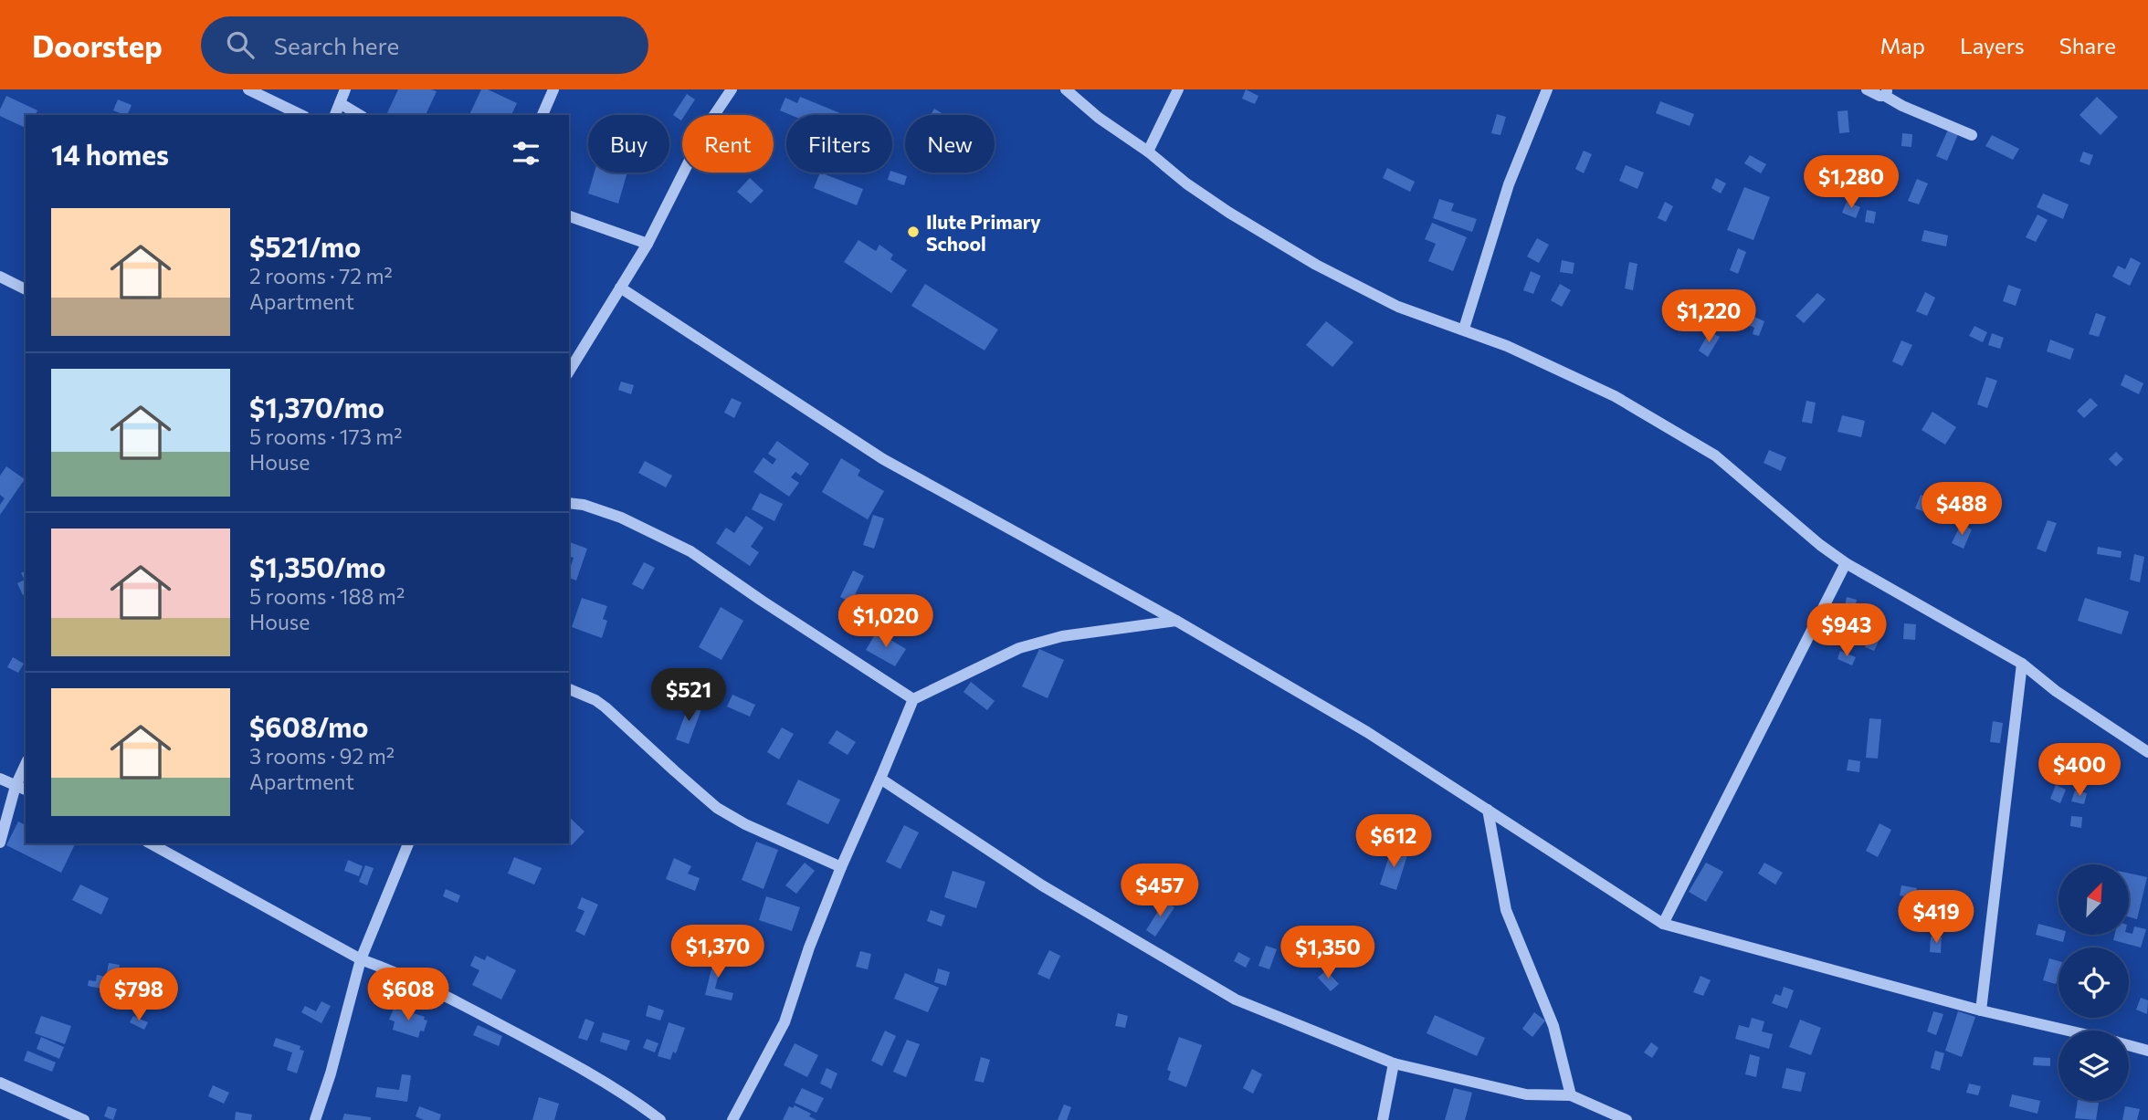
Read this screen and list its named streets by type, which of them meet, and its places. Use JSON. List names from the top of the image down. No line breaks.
{"places":["Ilute Primary School"],"north":"top right","page":{"header":"Doorstep","search":"Search here","nav":["Map","Layers","Share"],"chip":["Buy","Rent","Filters","New"],"heading":"14 homes","price":["$1,280","$1,220","$488","$1,020","$943","$521","$400","$612","$457","$419","$1,370","$1,350","$798","$608"],"list":[{"name":"$521/mo","note":"2 rooms · 72 m² · Apartment"},{"name":"$1,370/mo","note":"5 rooms · 173 m² · House"},{"name":"$1,350/mo","note":"5 rooms · 188 m² · House"},{"name":"$608/mo","note":"3 rooms · 92 m² · Apartment"}]}}
